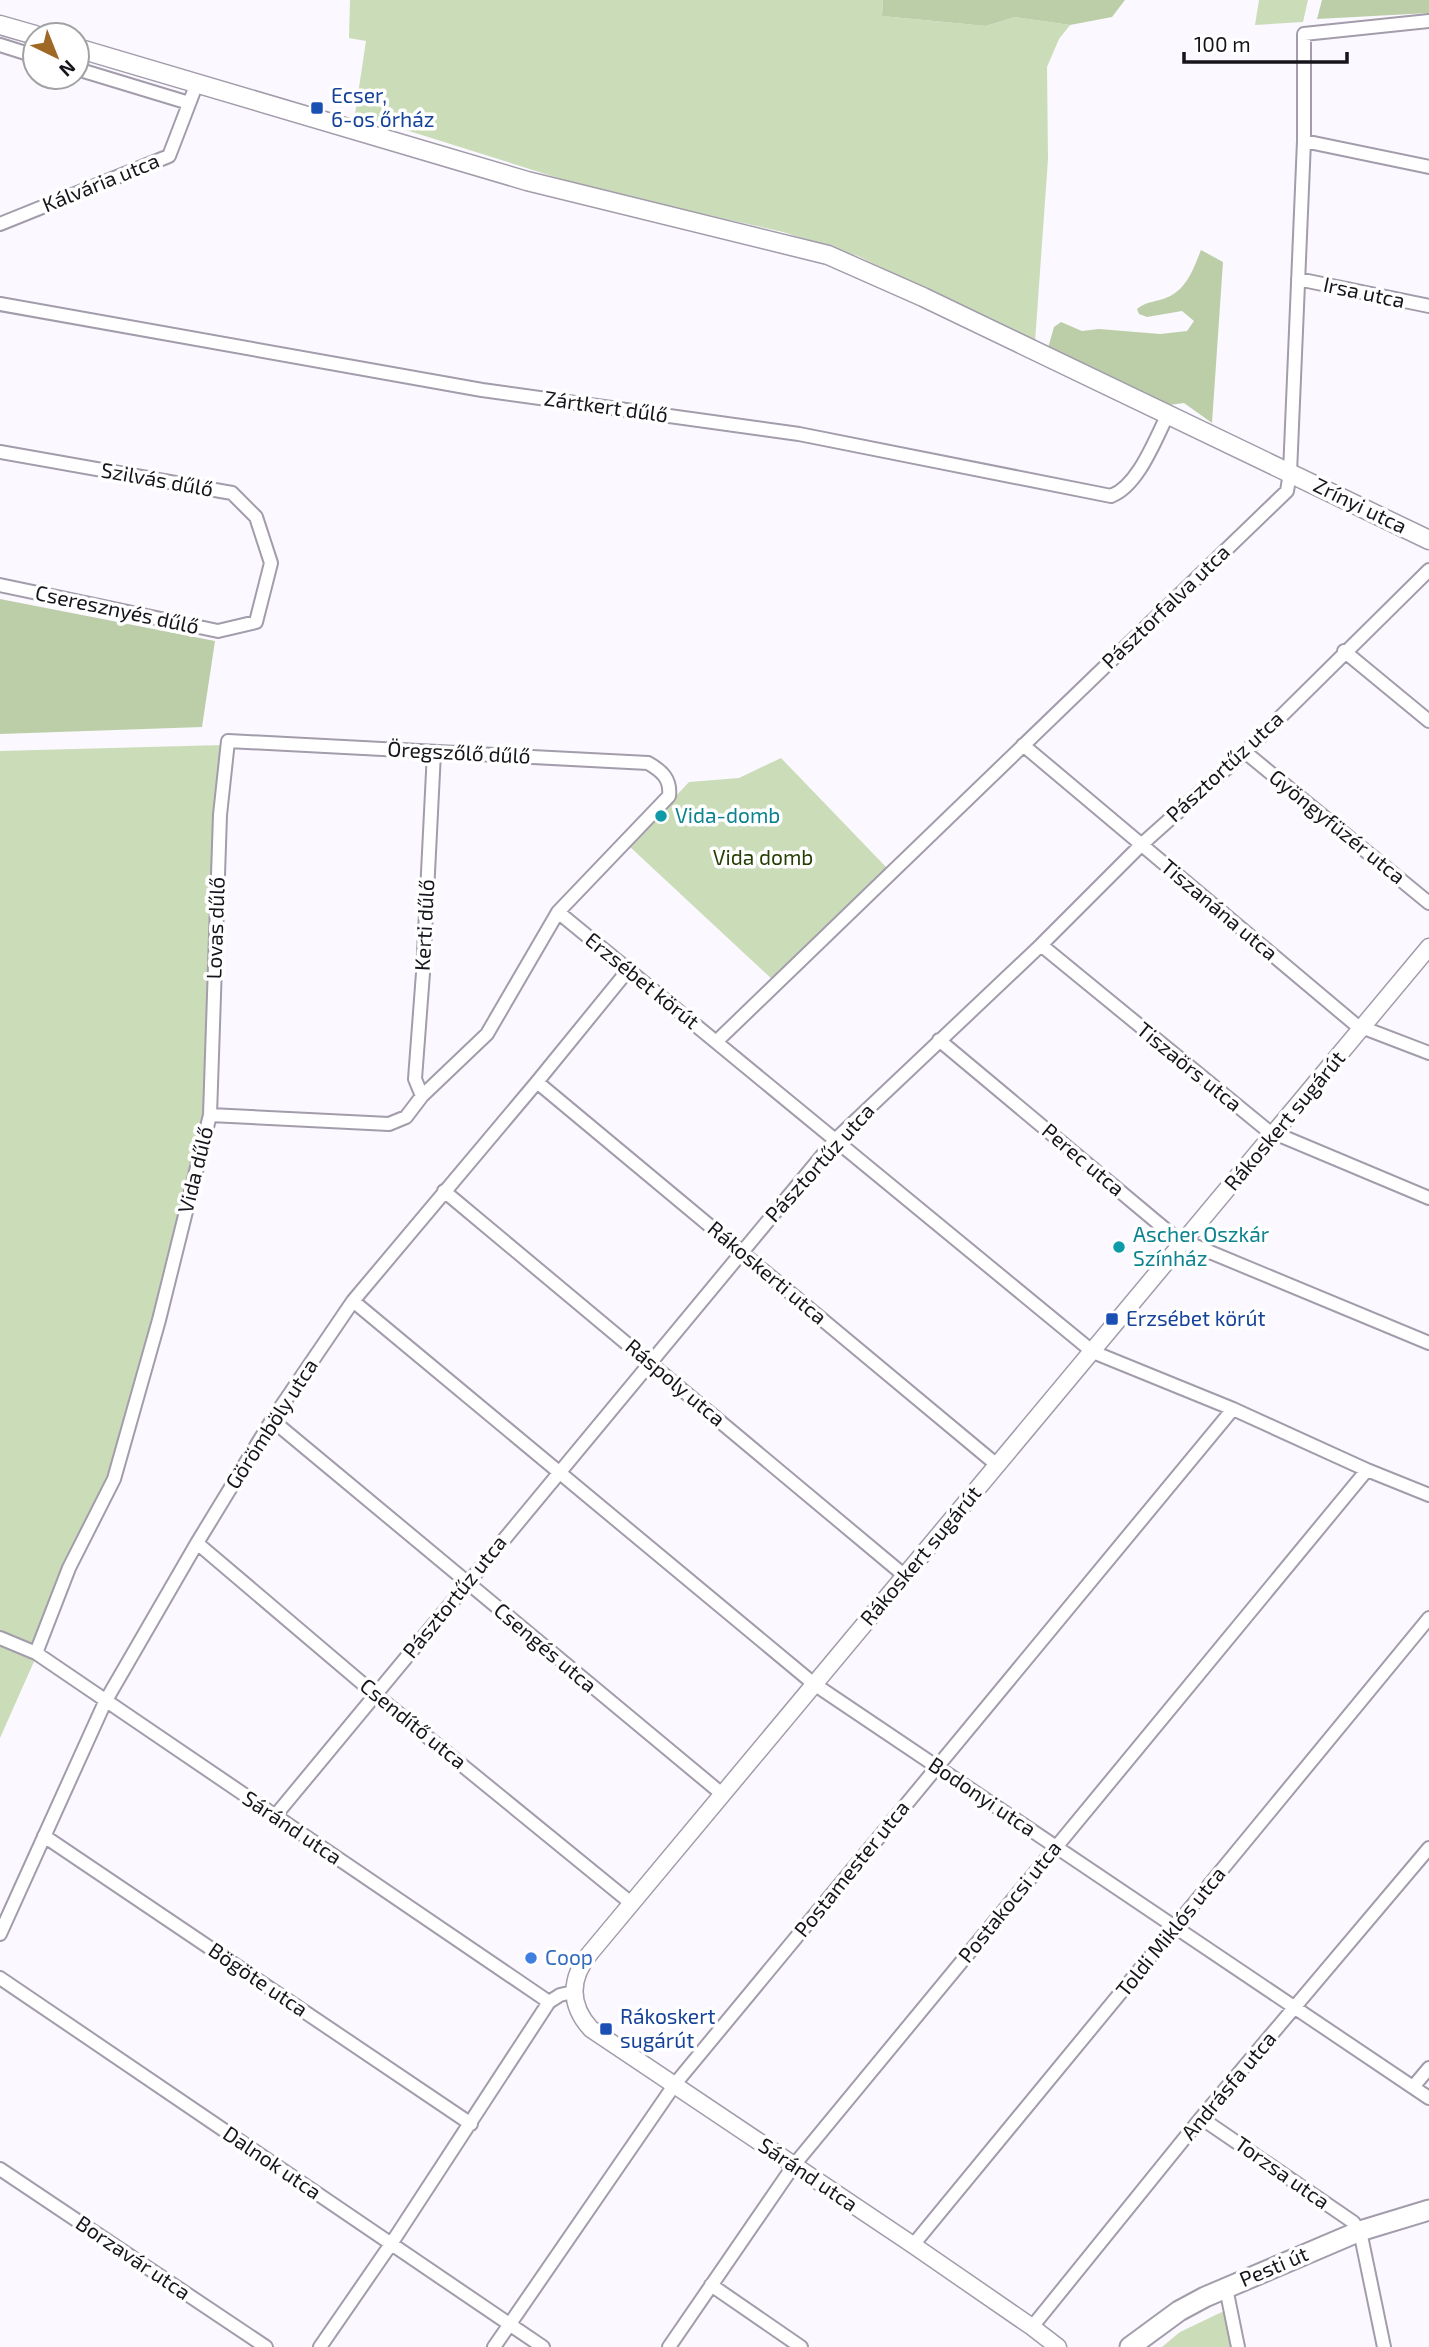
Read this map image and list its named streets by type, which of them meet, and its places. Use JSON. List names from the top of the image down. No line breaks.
{"streets":{"main road":["Zrínyi utca","Pesti út"],"street":["Kálvária utca","Irsa utca","Zártkert dűlő","Szilvás dűlő","Pásztorfalva utca","Cseresznyés dűlő","Öregszőlő dűlő","Pásztortűz utca","Gyöngyfüzér utca","Tiszanána utca","Kerti dűlő","Lovas dűlő","Erzsébet körút","Tiszaörs utca","Rákoskert sugárút","Perec utca","Vida dűlő","Rákoskerti utca","Ráspoly utca","Görömböly utca","Csengés utca","Csendítő utca","Bodonyi utca","Sáránd utca","Postamester utca","Postakocsi utca","Toldi Miklós utca","Bögöte utca","Andrásfa utca","Dalnok utca","Torzsa utca","Borzavár utca"]},"crossings":[["Kálvária utca","Zrínyi utca"],["Irsa utca","Pásztorfalva utca"],["Zártkert dűlő","Zrínyi utca"],["Szilvás dűlő","Cseresznyés dűlő"],["Zrínyi utca","Pásztorfalva utca"],["Pásztorfalva utca","Tiszanána utca"],["Pásztorfalva utca","Erzsébet körút"],["Öregszőlő dűlő","Kerti dűlő"],["Öregszőlő dűlő","Lovas dűlő"],["Öregszőlő dűlő","Vida dűlő"],["Pásztortűz utca","Gyöngyfüzér utca"],["Pásztortűz utca","Tiszanána utca"],["Pásztortűz utca","Erzsébet körút"],["Pásztortűz utca","Tiszaörs utca"],["Pásztortűz utca","Perec utca"],["Pásztortűz utca","Rákoskerti utca"],["Pásztortűz utca","Ráspoly utca"],["Pásztortűz utca","Csengés utca"],["Pásztortűz utca","Csendítő utca"],["Pásztortűz utca","Bodonyi utca"],["Pásztortűz utca","Sáránd utca"],["Tiszanána utca","Rákoskert sugárút"],["Kerti dűlő","Vida dűlő"],["Lovas dűlő","Vida dűlő"],["Erzsébet körút","Rákoskert sugárút"],["Erzsébet körút","Vida dűlő"],["Erzsébet körút","Görömböly utca"],["Erzsébet körút","Postamester utca"],["Erzsébet körút","Postakocsi utca"],["Tiszaörs utca","Rákoskert sugárút"],["Rákoskert sugárút","Perec utca"],["Rákoskert sugárút","Rákoskerti utca"],["Rákoskert sugárút","Ráspoly utca"],["Rákoskert sugárút","Csengés utca"],["Rákoskert sugárút","Csendítő utca"],["Rákoskert sugárút","Bodonyi utca"],["Rákoskert sugárút","Sáránd utca"],["Vida dűlő","Sáránd utca"],["Rákoskerti utca","Görömböly utca"],["Ráspoly utca","Görömböly utca"],["Görömböly utca","Csengés utca"],["Görömböly utca","Csendítő utca"],["Görömböly utca","Bodonyi utca"],["Görömböly utca","Sáránd utca"],["Görömböly utca","Bögöte utca"],["Bodonyi utca","Postamester utca"],["Bodonyi utca","Postakocsi utca"],["Bodonyi utca","Toldi Miklós utca"],["Bodonyi utca","Andrásfa utca"],["Sáránd utca","Postamester utca"],["Sáránd utca","Postakocsi utca"],["Sáránd utca","Toldi Miklós utca"],["Sáránd utca","Andrásfa utca"],["Postamester utca","Dalnok utca"],["Andrásfa utca","Torzsa utca"],["Torzsa utca","Pesti út"]],"parks":["Vida domb"],"places":{"transit":["Ecser, 6-os őrház","Erzsébet körút","Rákoskert sugárút"],"other":["Vida-domb","Ascher Oszkár Színház","Coop"]},"scale_bar":"100 m","north":"bottom right"}
